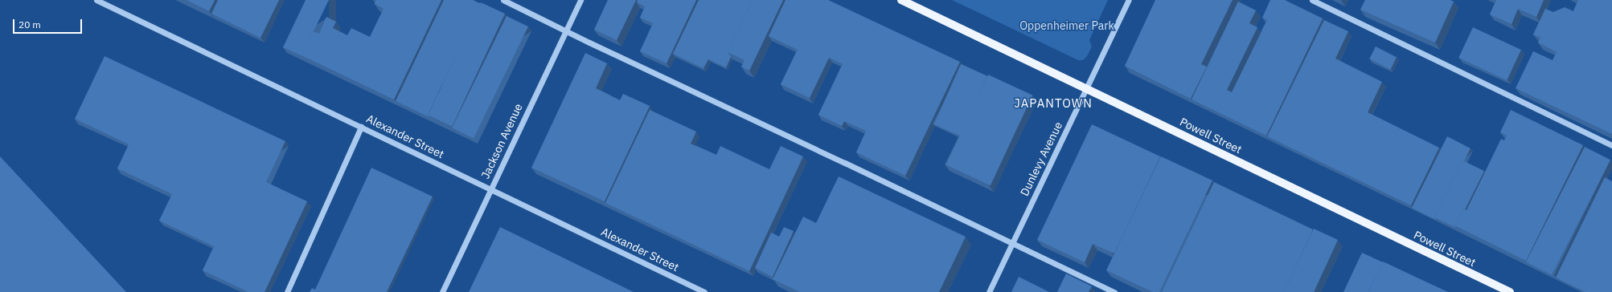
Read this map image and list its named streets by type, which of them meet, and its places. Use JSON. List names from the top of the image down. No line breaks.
{"streets":{"main road":["Powell Street"],"street":["Alexander Street","Jackson Avenue","Dunlevy Avenue"]},"crossings":[["Powell Street","Dunlevy Avenue"],["Alexander Street","Jackson Avenue"]],"districts":["JAPANTOWN"],"parks":["Oppenheimer Park"],"scale_bar":"20 m"}
